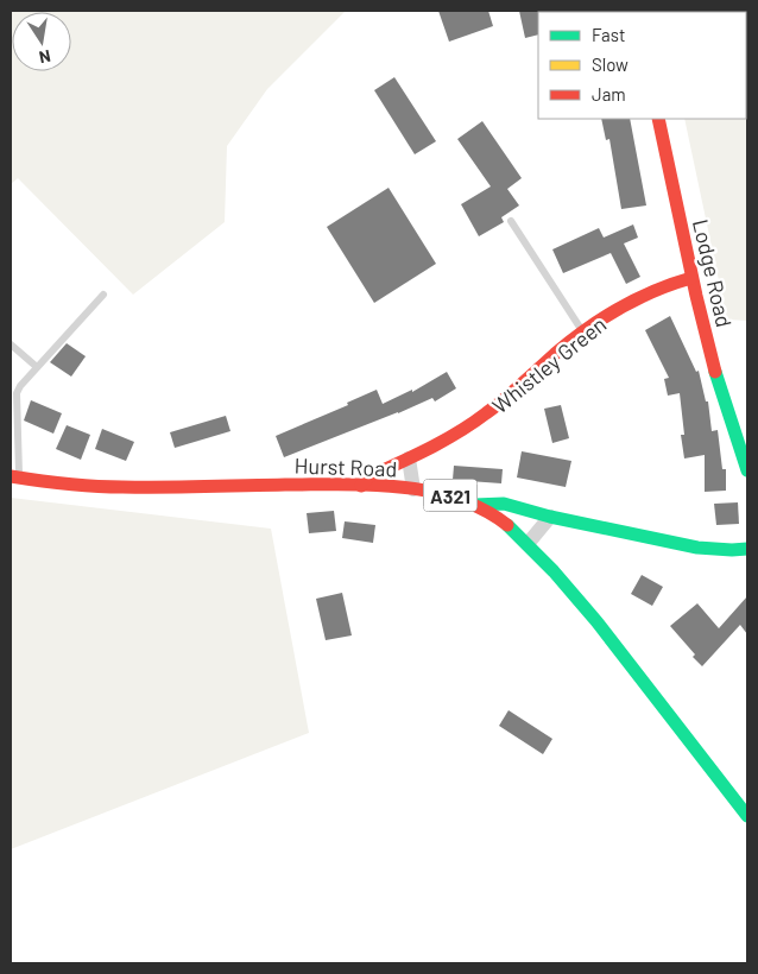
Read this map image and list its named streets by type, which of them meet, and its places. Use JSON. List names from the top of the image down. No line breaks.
{"streets":{"main road":["Lodge Road","Whistley Green","Hurst Road","A321"]},"crossings":[["Lodge Road","Whistley Green"],["Whistley Green","Hurst Road"]],"legend":["Fast","Slow","Jam"],"north":"bottom"}
